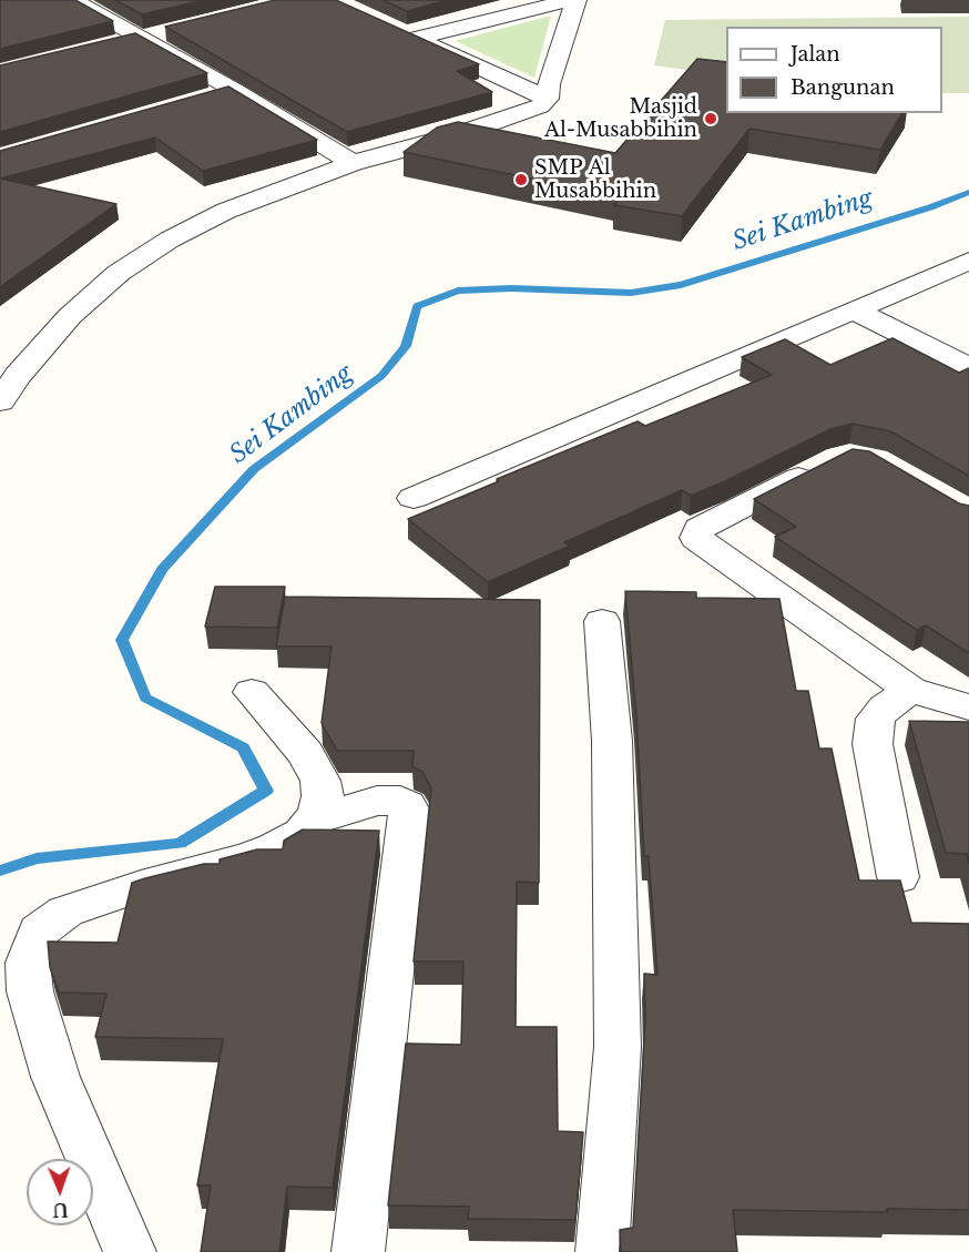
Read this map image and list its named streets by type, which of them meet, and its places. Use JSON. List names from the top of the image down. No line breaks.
{"water":["Sei Kambing"],"places":["Masjid Al-Musabbihin","SMP Al Musabbihin"],"legend":["Jalan","Bangunan"],"north":"bottom"}
